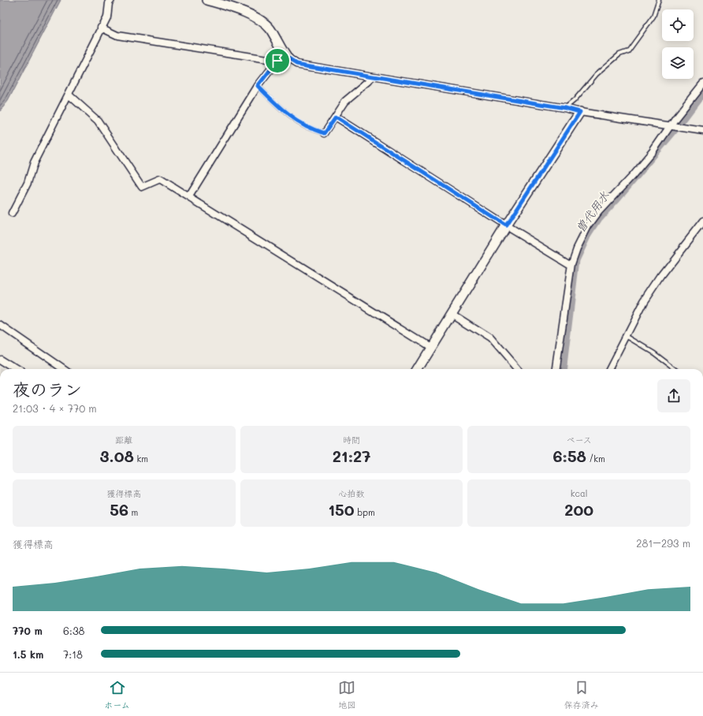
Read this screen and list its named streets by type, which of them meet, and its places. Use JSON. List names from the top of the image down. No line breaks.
{"water":["曽代用水"],"page":{"heading":["夜のラン","21:03 · 4 × 770 m"],"stats":[["距離","3.08 km"],["時間","21:27"],["ペース","6:58 /km"],["獲得標高","56 m"],["心拍数","150 bpm"],["kcal","200"]],"chart":["獲得標高","281–293 m"],"list":[{"name":"770 m","note":"6:38"},{"name":"1.5 km","note":"7:18"}],"tabs":["ホーム","地図","保存済み"]}}
